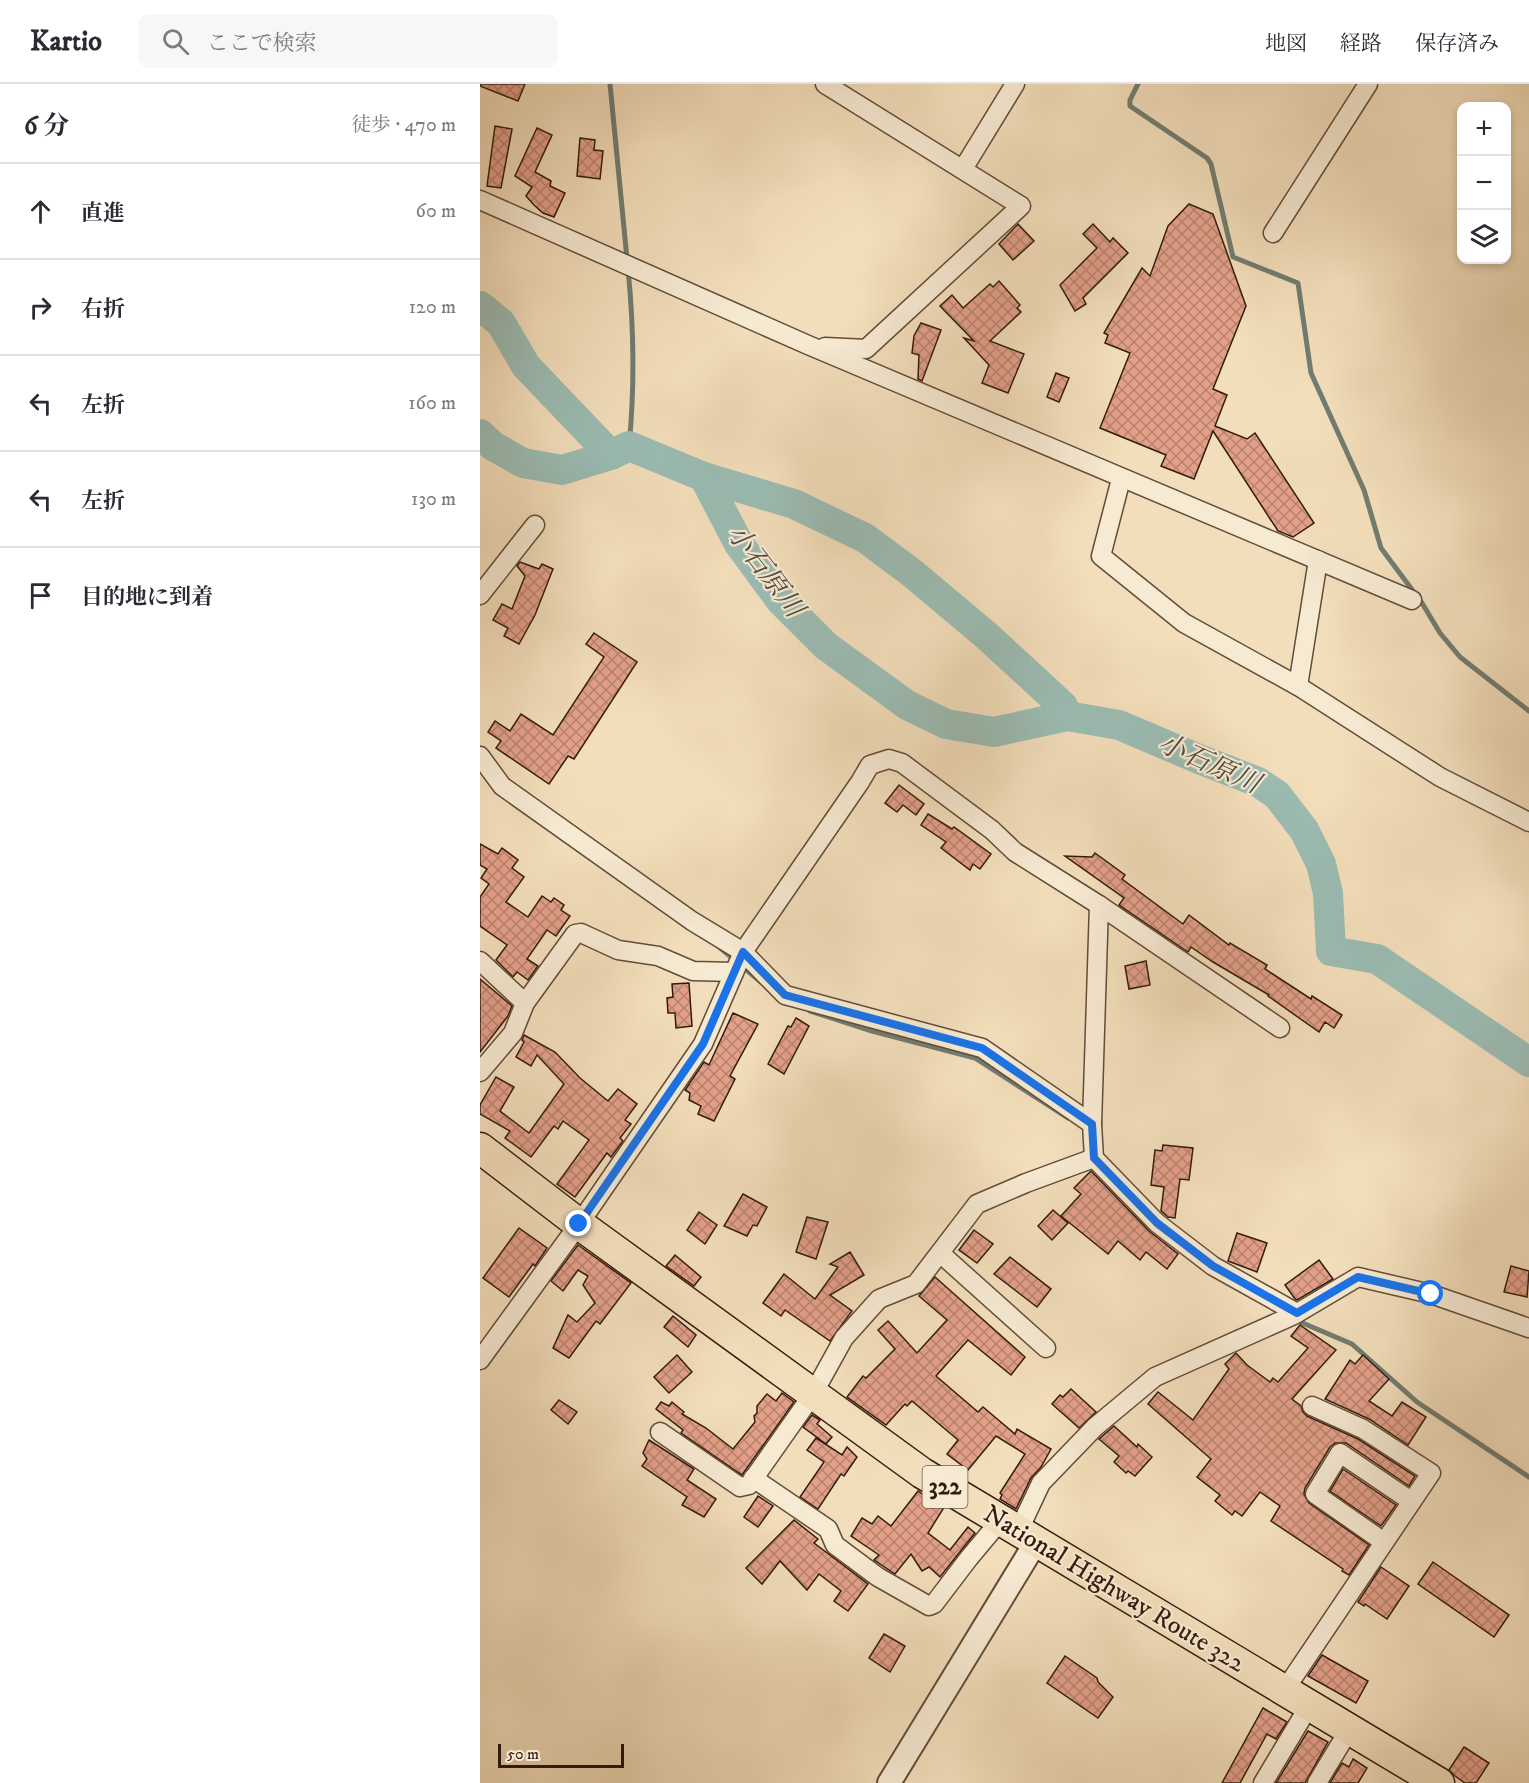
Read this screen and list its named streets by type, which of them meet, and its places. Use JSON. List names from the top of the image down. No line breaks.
{"streets":{"highway":["322","National Highway Route 322"]},"water":["小石原川"],"scale_bar":"50 m","page":{"header":"Kartio","search":"ここで検索","nav":["地図","経路","保存済み"],"heading":["6 分","徒歩 · 470 m"],"map_buttons":["+","−"],"list":[["直進","60 m"],["右折","120 m"],["左折","160 m"],["左折","130 m"],"目的地に到着"],"scale":"50 m"}}
